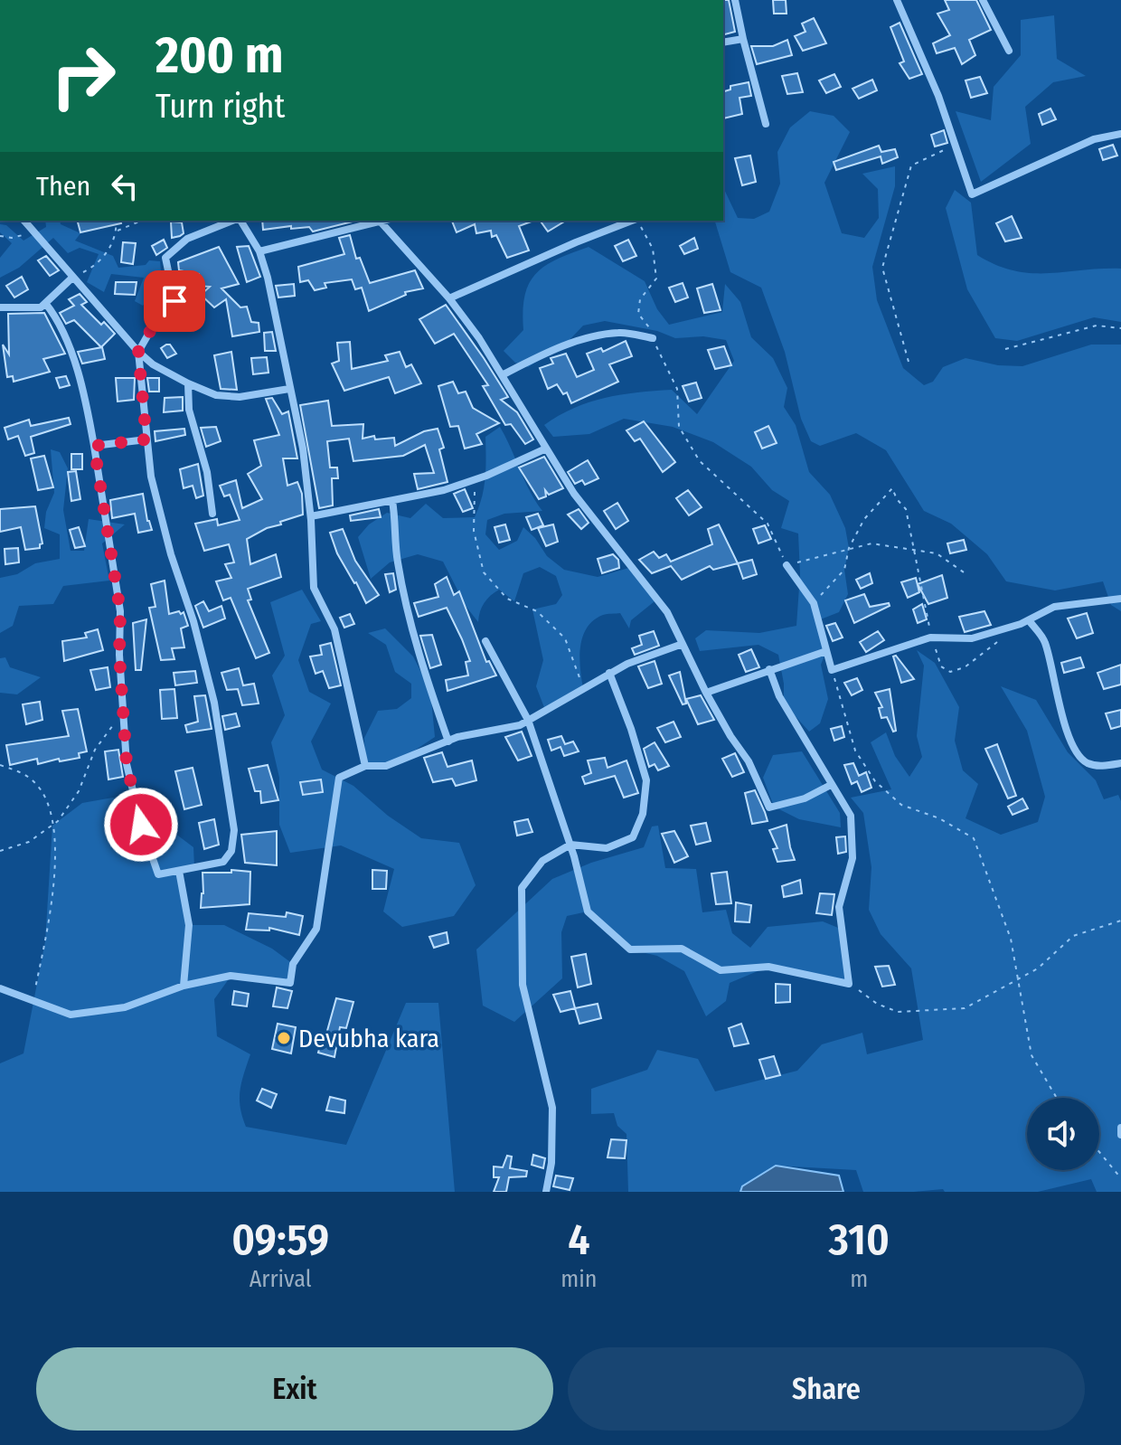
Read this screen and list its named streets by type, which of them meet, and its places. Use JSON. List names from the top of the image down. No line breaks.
{"places":["Devubha kara"],"page":{"turn":["200 m","Turn right"],"then":"Then","eta":["09:59","Arrival","4","min","310","m"],"buttons":["Exit","Share"]}}
